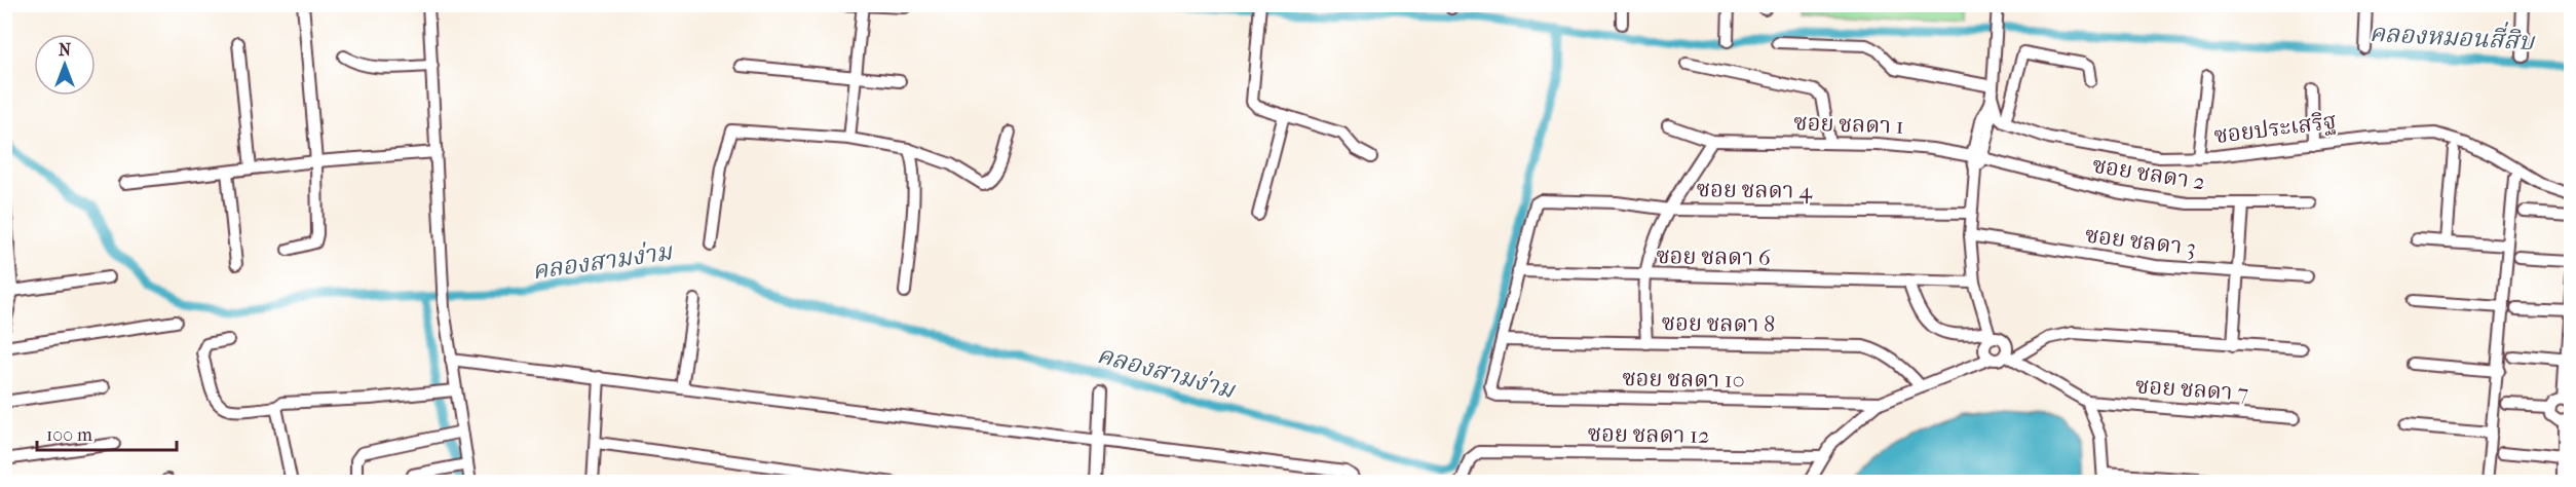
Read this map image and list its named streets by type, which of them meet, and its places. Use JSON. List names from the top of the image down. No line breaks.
{"streets":{"street":["ซอย ชลดา 1","ซอยประเสริฐ","ซอย ชลดา 2","ซอย ชลดา 4","ซอย ชลดา 3","ซอย ชลดา 6","ซอย ชลดา 8","ซอย ชลดา 10","ซอย ชลดา 7","ซอย ชลดา 12"]},"crossings":[["ซอย ชลดา 1","ซอย ชลดา 2"],["ซอย ชลดา 4","ซอย ชลดา 6"],["ซอย ชลดา 8","ซอย ชลดา 10"]],"water":["คลองหมอนสี่สิบ","คลองสามง่าม"],"scale_bar":"100 m","north":"top"}
